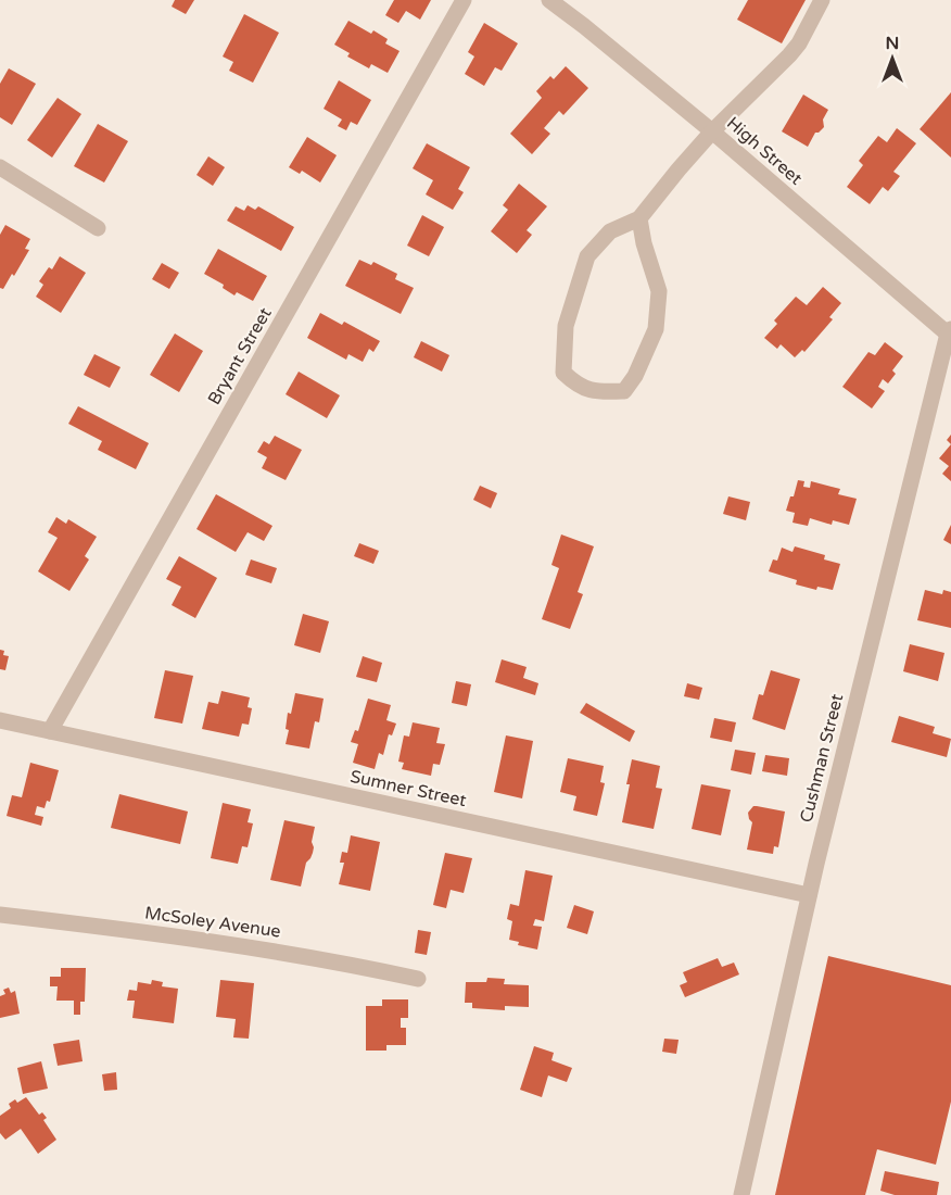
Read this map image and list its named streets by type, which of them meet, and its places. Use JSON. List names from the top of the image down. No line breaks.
{"streets":{"street":["High Street","Bryant Street","Cushman Street","Sumner Street","McSoley Avenue"]},"crossings":[["High Street","Cushman Street"],["Bryant Street","Sumner Street"],["Cushman Street","Sumner Street"]],"north":"top"}
